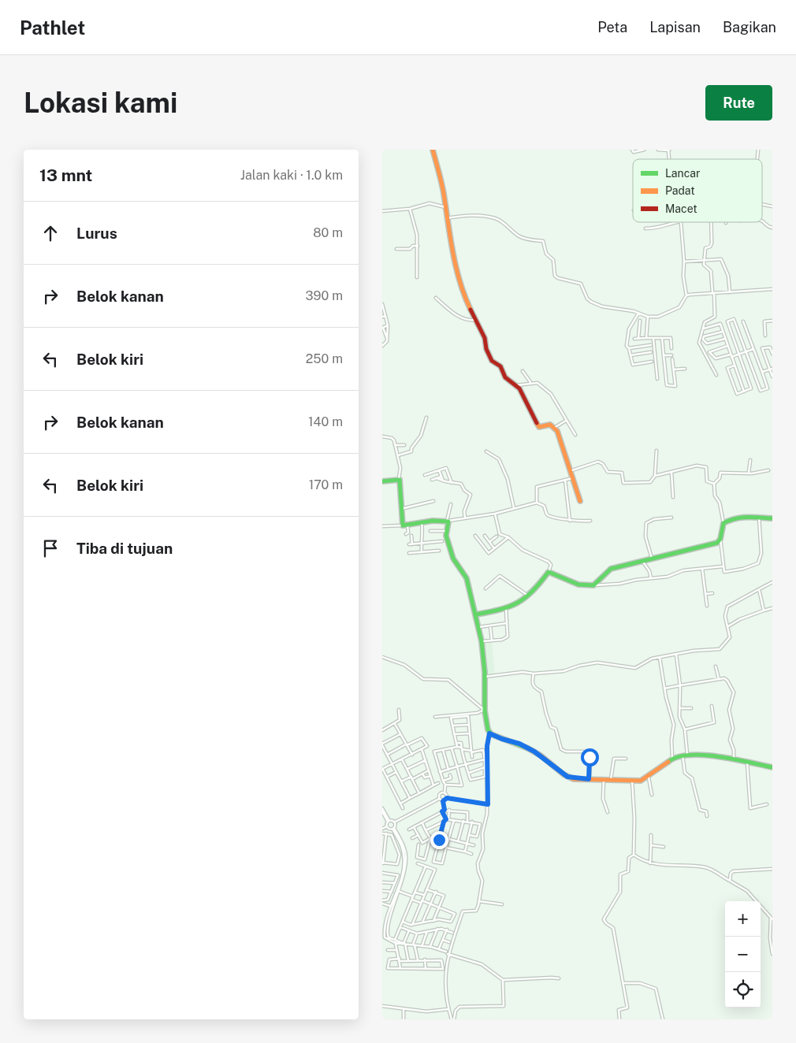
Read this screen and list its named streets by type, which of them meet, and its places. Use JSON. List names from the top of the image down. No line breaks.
{"legend":["Lancar","Padat","Macet"],"page":{"header":"Pathlet","nav":["Peta","Lapisan","Bagikan"],"buttons":"Rute","title":"Lokasi kami","heading":["13 mnt","Jalan kaki · 1.0 km"],"list":[["Lurus","80 m"],["Belok kanan","390 m"],["Belok kiri","250 m"],["Belok kanan","140 m"],["Belok kiri","170 m"],"Tiba di tujuan"],"map_buttons":["+","−"]}}
